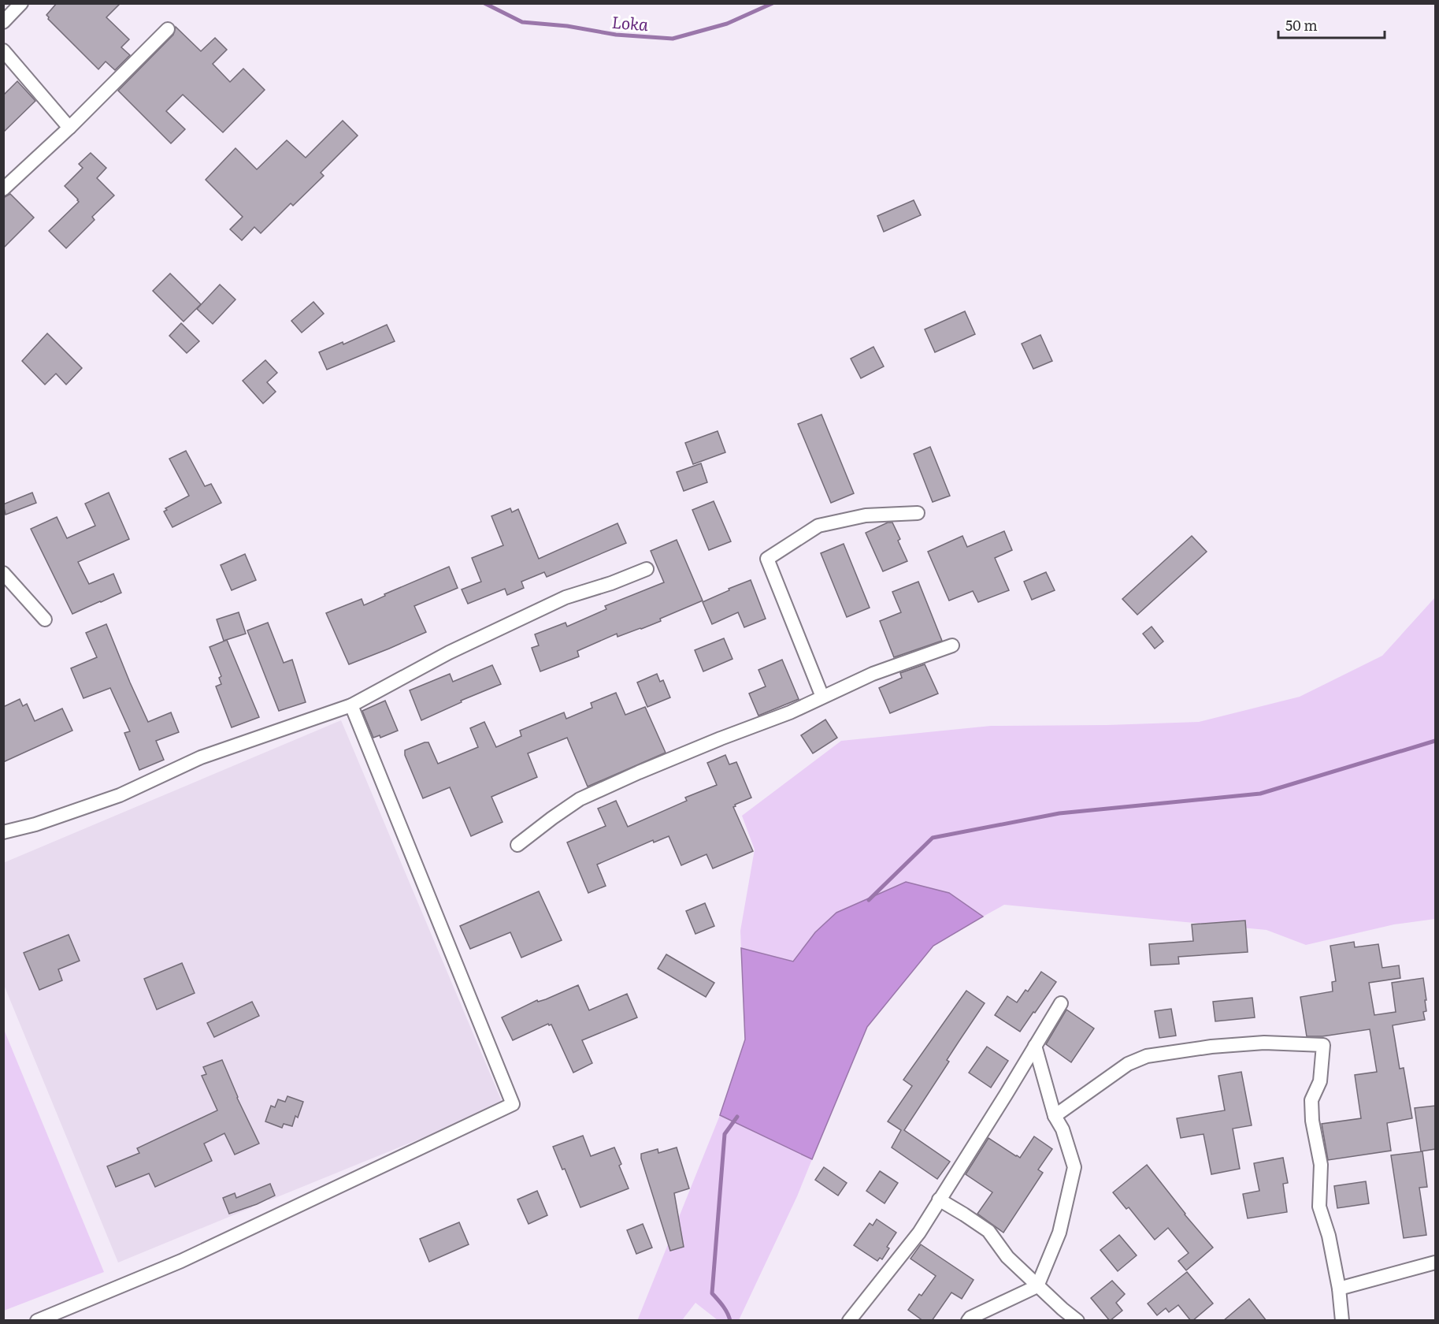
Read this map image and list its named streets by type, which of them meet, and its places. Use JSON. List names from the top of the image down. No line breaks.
{"water":["Loka"],"scale_bar":"50 m"}
